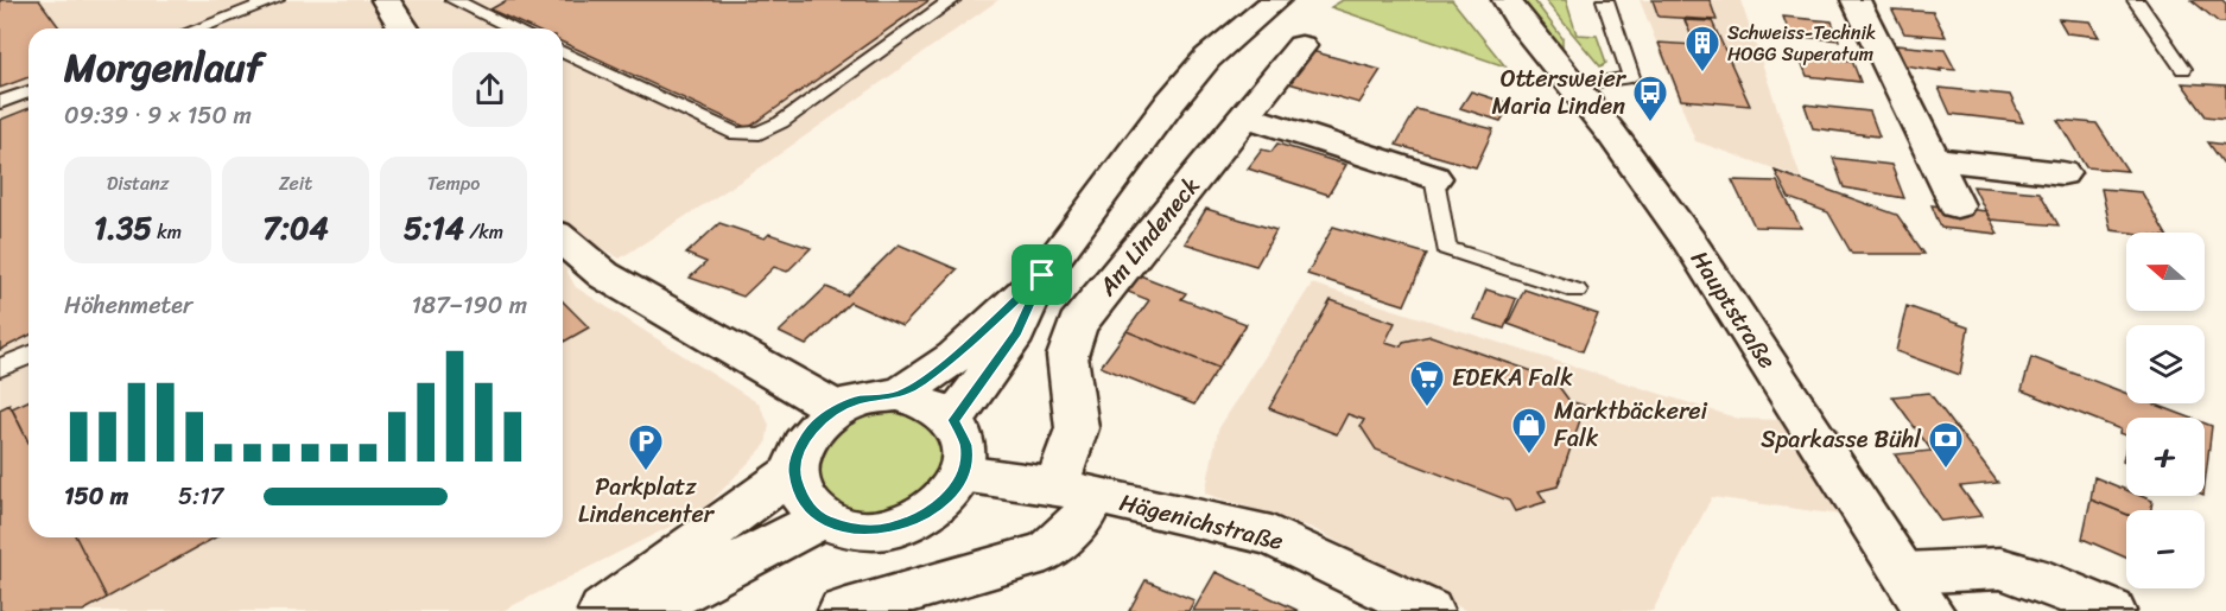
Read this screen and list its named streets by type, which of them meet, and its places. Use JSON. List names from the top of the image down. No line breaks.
{"streets":{"street":["Am Lindeneck","Hauptstraße","Hägenichstraße"]},"crossings":[["Am Lindeneck","Hägenichstraße"]],"places":{"building":["Schweiss-Technik HOGG Superatum"],"bus stop":["Ottersweier Maria Linden"],"supermarket":["EDEKA Falk"],"shop":["Marktbäckerei Falk"],"bank":["Sparkasse Bühl"],"parking":["Parkplatz Lindencenter"]},"north":"left","page":{"heading":["Morgenlauf","09:39 · 9 × 150 m"],"stats":[["Distanz","1.35 km"],["Zeit","7:04"],["Tempo","5:14 /km"]],"map_buttons":["+","−"],"chart":["Höhenmeter","187–190 m"],"list":[{"name":"150 m","note":"5:17"}]}}
